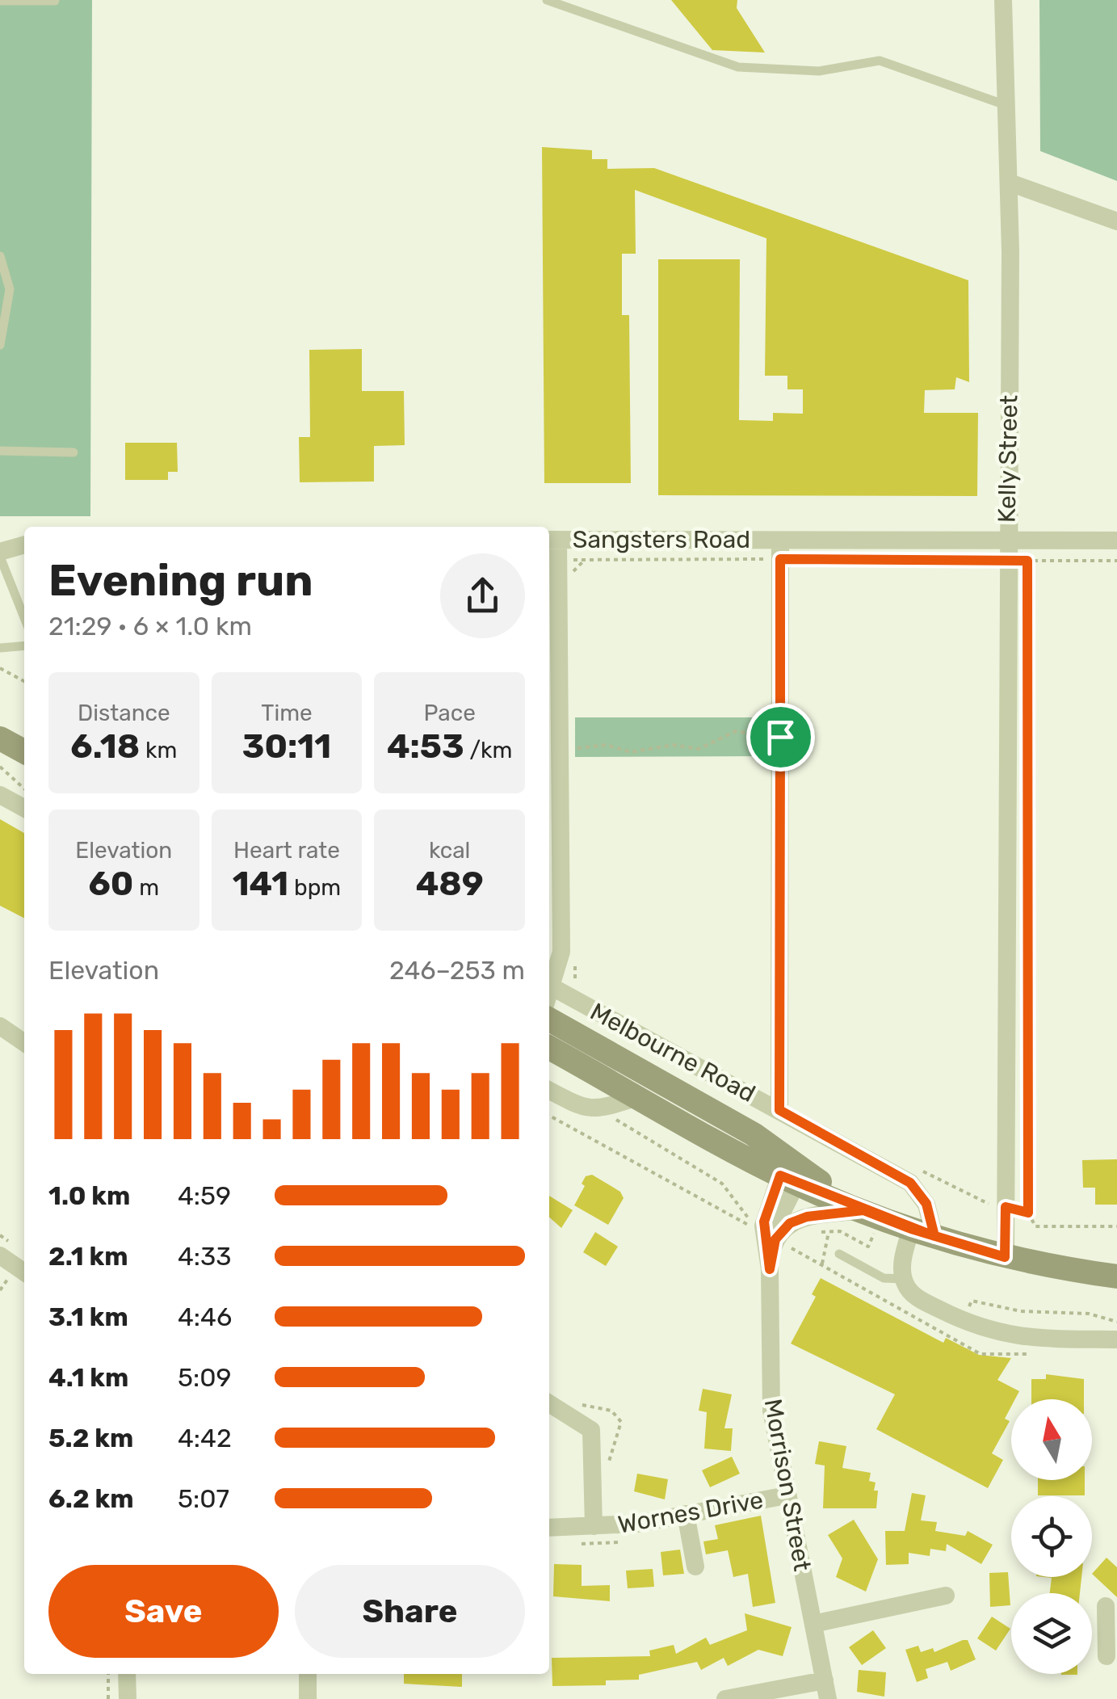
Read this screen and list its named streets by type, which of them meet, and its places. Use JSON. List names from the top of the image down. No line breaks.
{"streets":{"main road":["Melbourne Road"],"street":["Kelly Street","Sangsters Road","Morrison Street","Wornes Drive"]},"crossings":[["Kelly Street","Sangsters Road"],["Kelly Street","Melbourne Road"],["Melbourne Road","Morrison Street"],["Morrison Street","Wornes Drive"]],"north":"top","page":{"heading":["Evening run","21:29 · 6 × 1.0 km"],"stats":[["Distance","6.18 km"],["Time","30:11"],["Pace","4:53 /km"],["Elevation","60 m"],["Heart rate","141 bpm"],["kcal","489"]],"chart":["Elevation","246–253 m"],"list":[{"name":"1.0 km","note":"4:59"},{"name":"2.1 km","note":"4:33"},{"name":"3.1 km","note":"4:46"},{"name":"4.1 km","note":"5:09"},{"name":"5.2 km","note":"4:42"},{"name":"6.2 km","note":"5:07"}],"buttons":["Save","Share"]}}
